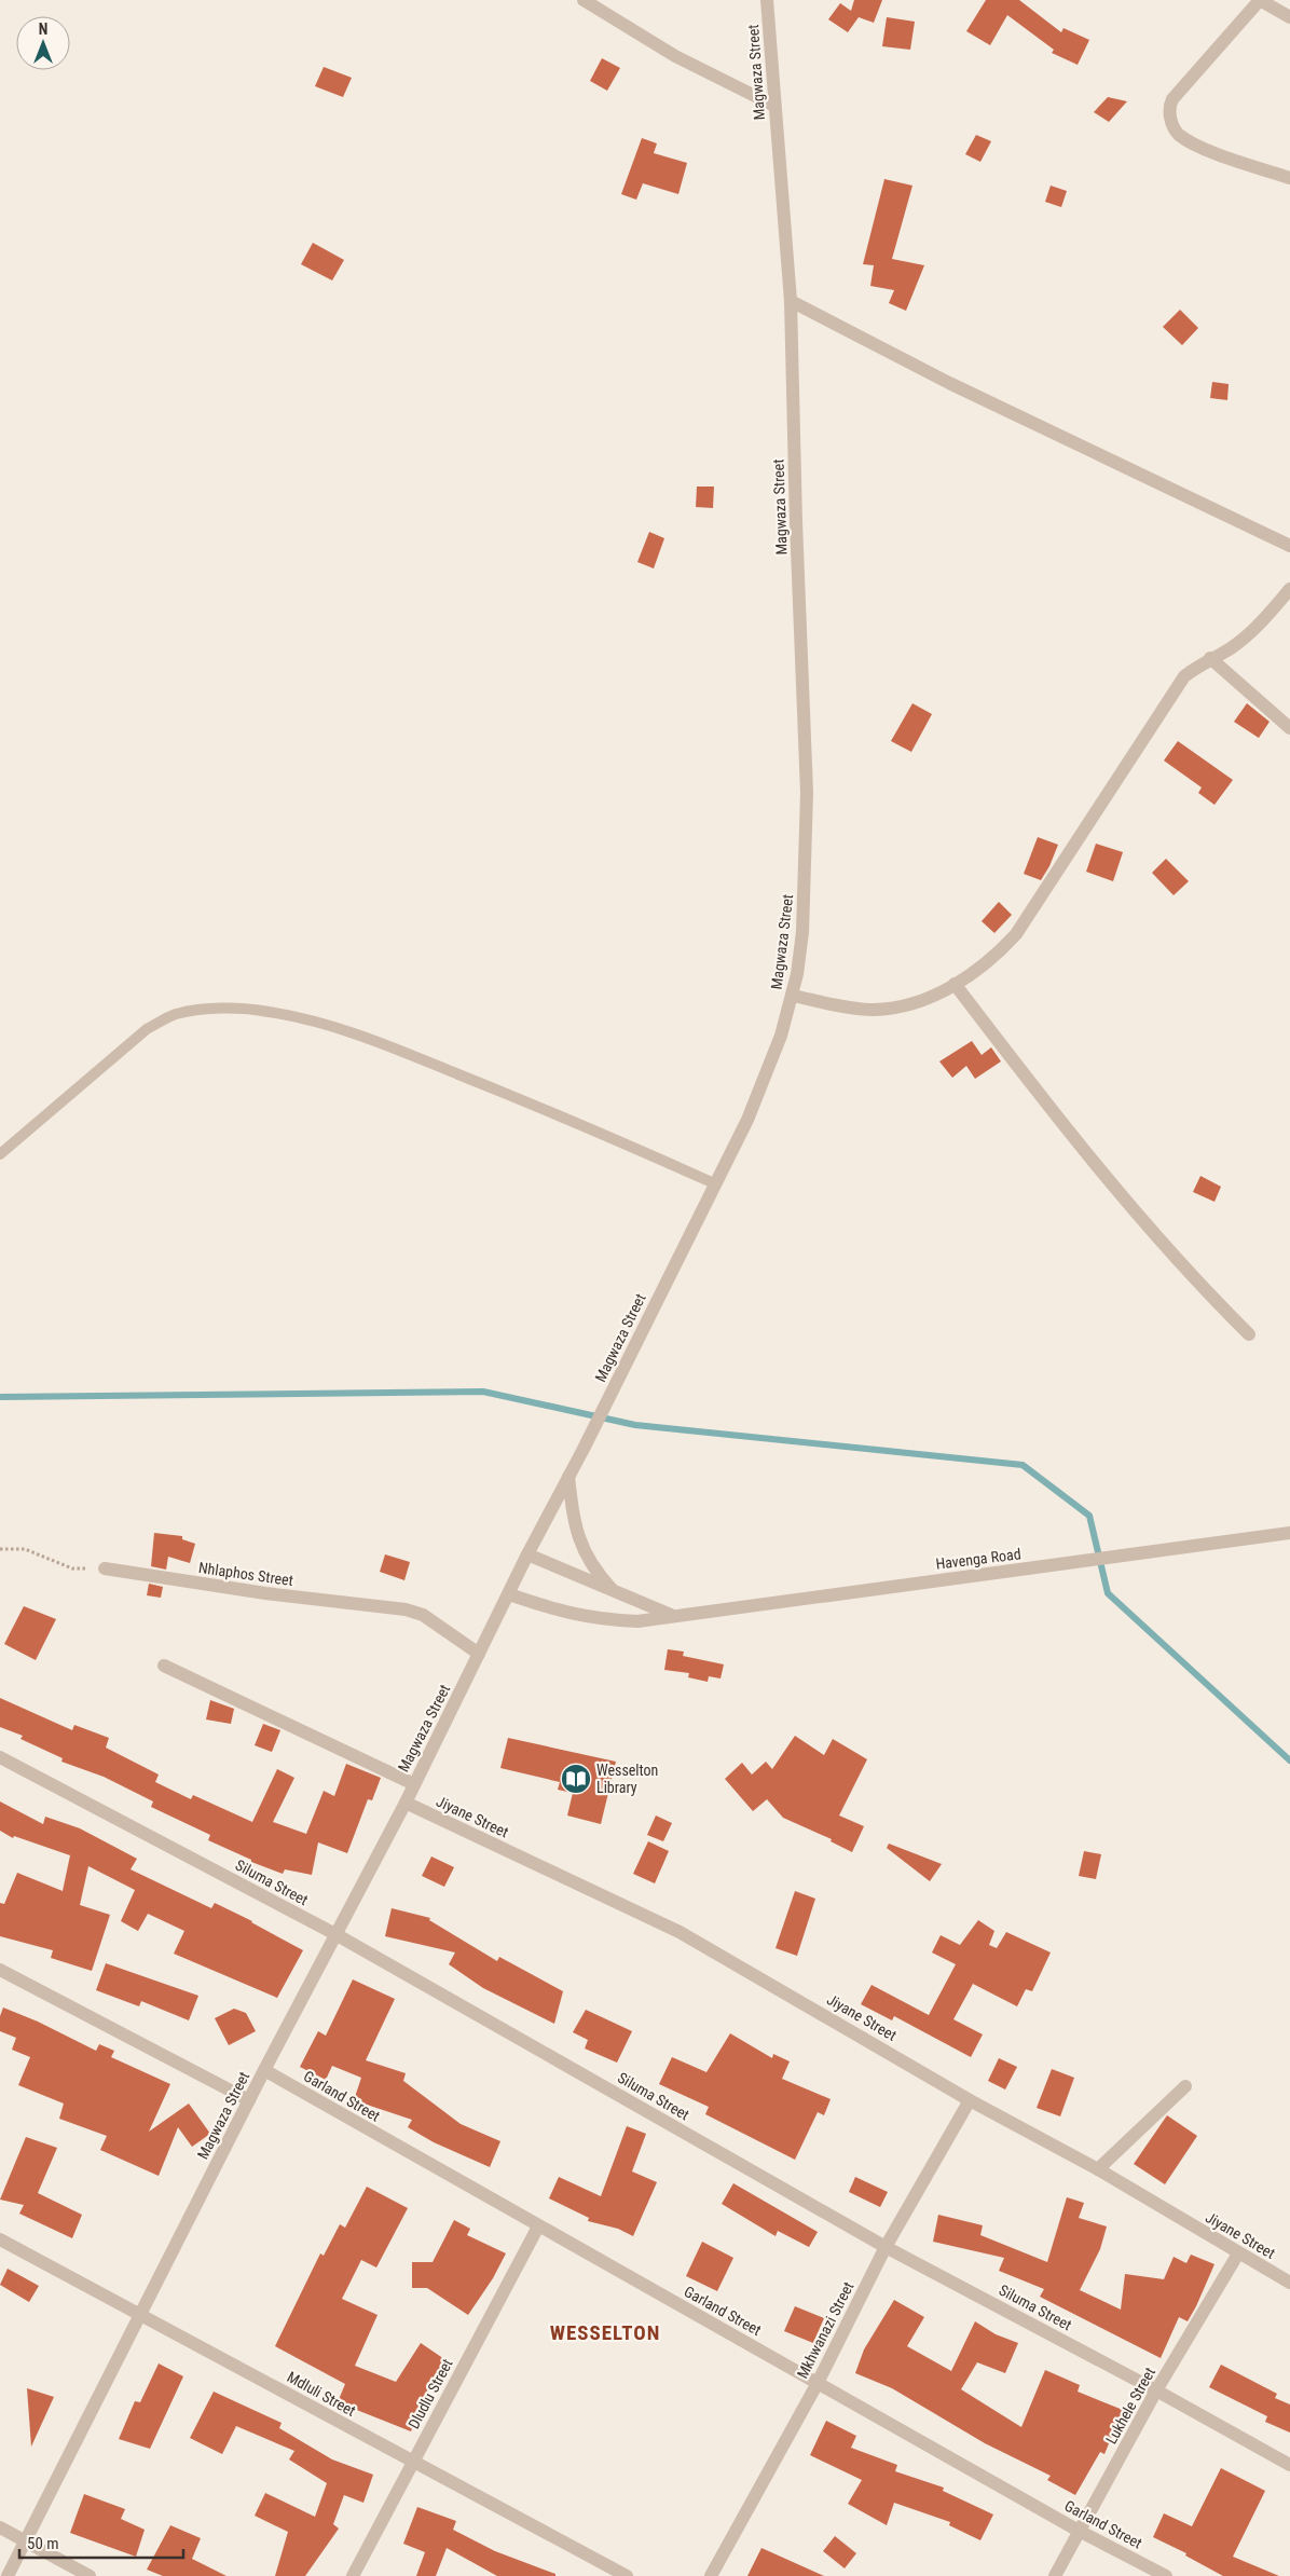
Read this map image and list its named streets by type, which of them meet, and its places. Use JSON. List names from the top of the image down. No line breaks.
{"streets":{"street":["Magwaza Street","Havenga Road","Nhlaphos Street","Jiyane Street","Siluma Street","Garland Street","Mkhwanazi Street","Mdluli Street","Dludlu Street","Lukhele Street"]},"crossings":[["Magwaza Street","Havenga Road"],["Magwaza Street","Nhlaphos Street"],["Magwaza Street","Jiyane Street"],["Magwaza Street","Siluma Street"],["Magwaza Street","Garland Street"],["Magwaza Street","Mdluli Street"],["Jiyane Street","Mkhwanazi Street"],["Jiyane Street","Lukhele Street"],["Siluma Street","Mkhwanazi Street"],["Siluma Street","Lukhele Street"],["Garland Street","Mkhwanazi Street"],["Garland Street","Dludlu Street"],["Garland Street","Lukhele Street"],["Mdluli Street","Dludlu Street"]],"districts":["WESSELTON"],"places":{"library":["Wesselton Library"]},"scale_bar":"50 m","north":"top"}
